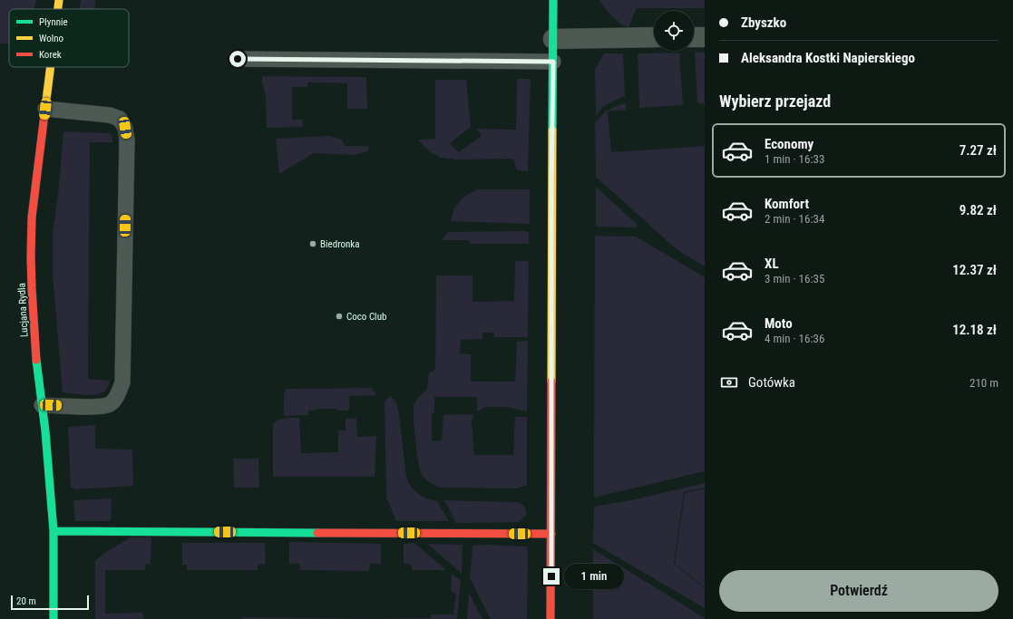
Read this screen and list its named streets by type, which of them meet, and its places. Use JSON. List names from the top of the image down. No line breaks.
{"streets":{"street":["Lucjana Rydla"]},"places":["Biedronka","Coco Club"],"legend":["Płynnie","Wolno","Korek"],"scale_bar":"20 m","page":{"banner":["Zbyszko","Aleksandra Kostki Napierskiego"],"heading":"Wybierz przejazd","list":[{"name":"Economy","note":"1 min · 16:33","value":"7.27 zł"},{"name":"Komfort","note":"2 min · 16:34","value":"9.82 zł"},{"name":"XL","note":"3 min · 16:35","value":"12.37 zł"},{"name":"Moto","note":"4 min · 16:36","value":"12.18 zł"}],"pay":["Gotówka","210 m"],"buttons":"Potwierdź","bubble":"1 min","scale":"20 m"}}
